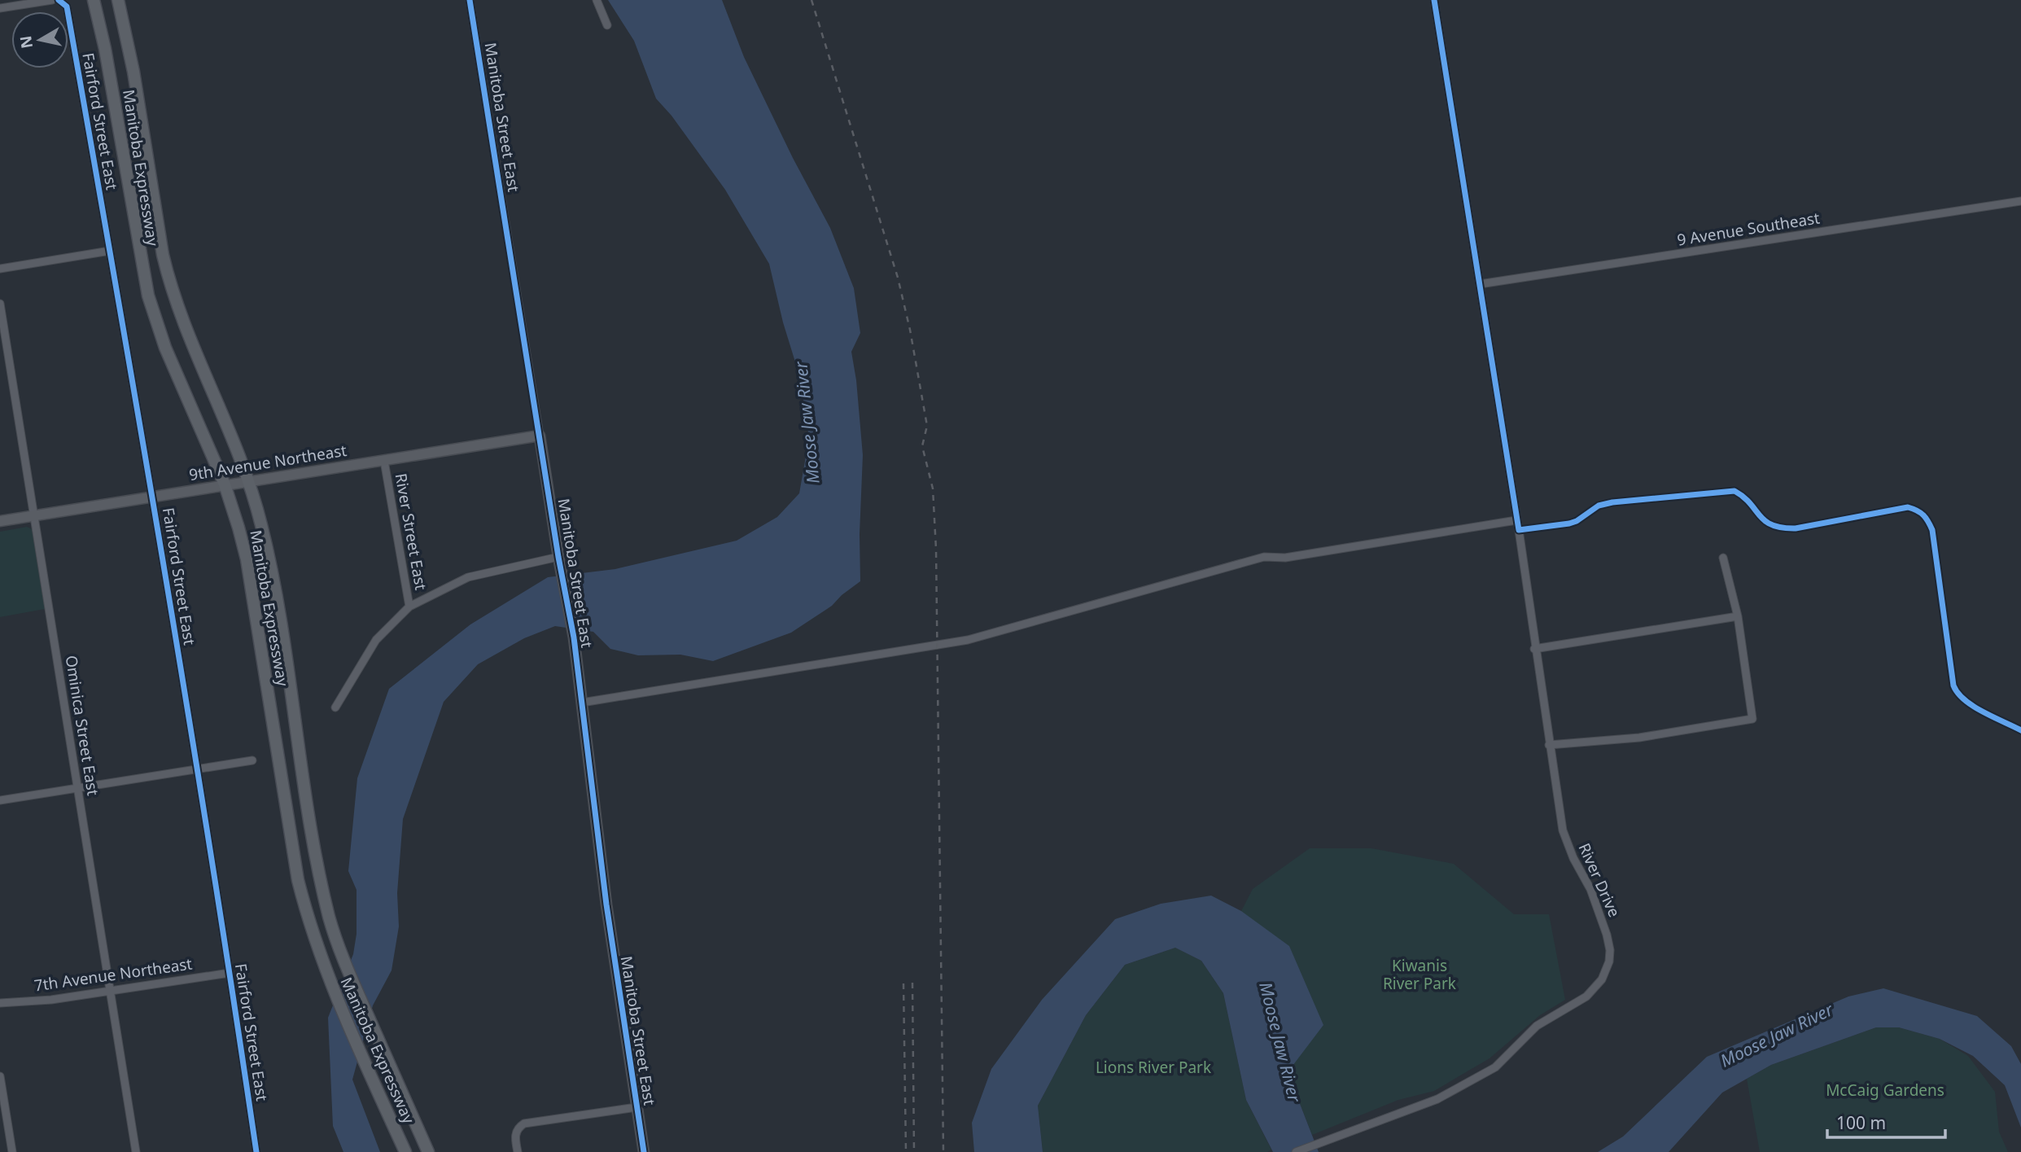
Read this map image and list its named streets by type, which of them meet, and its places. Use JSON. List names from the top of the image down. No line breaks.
{"streets":{"main road":["Manitoba Expressway"],"street":["Manitoba Street East","Fairford Street East","9 Avenue Southeast","9th Avenue Northeast","River Street East","Ominica Street East","River Drive","7th Avenue Northeast"]},"crossings":[["Manitoba Street East","9th Avenue Northeast"],["Fairford Street East","9th Avenue Northeast"],["Fairford Street East","7th Avenue Northeast"],["Manitoba Expressway","9th Avenue Northeast"],["9 Avenue Southeast","River Drive"],["9th Avenue Northeast","River Street East"],["9th Avenue Northeast","Ominica Street East"],["Ominica Street East","7th Avenue Northeast"]],"water":["Moose Jaw River"],"parks":["Kiwanis River Park","Lions River Park","McCaig Gardens"],"scale_bar":"100 m","north":"left"}
